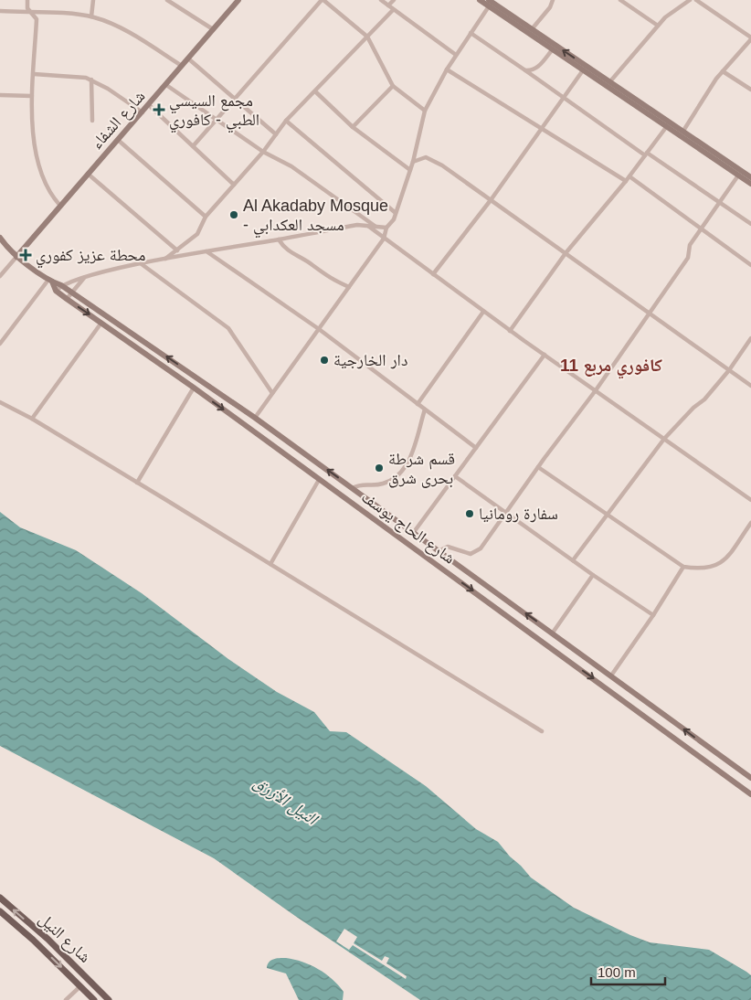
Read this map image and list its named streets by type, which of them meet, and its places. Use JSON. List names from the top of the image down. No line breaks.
{"streets":{"main road":["شارع الشفاء","شارع الحاج يوسف","شارع النيل"]},"crossings":[["شارع الشفاء","شارع الحاج يوسف"]],"districts":["كافوري مربع 11"],"water":["النيل الأزرق"],"places":{"health":["مجمع السيسي الطبي - كافوري","محطة عزيز كفوري"],"other":["Al Akadaby Mosque - مسجد العكدابي","دار الخارجية","قسم شرطة بحرى شرق","سفارة رومانيا"]},"scale_bar":"100 m"}
